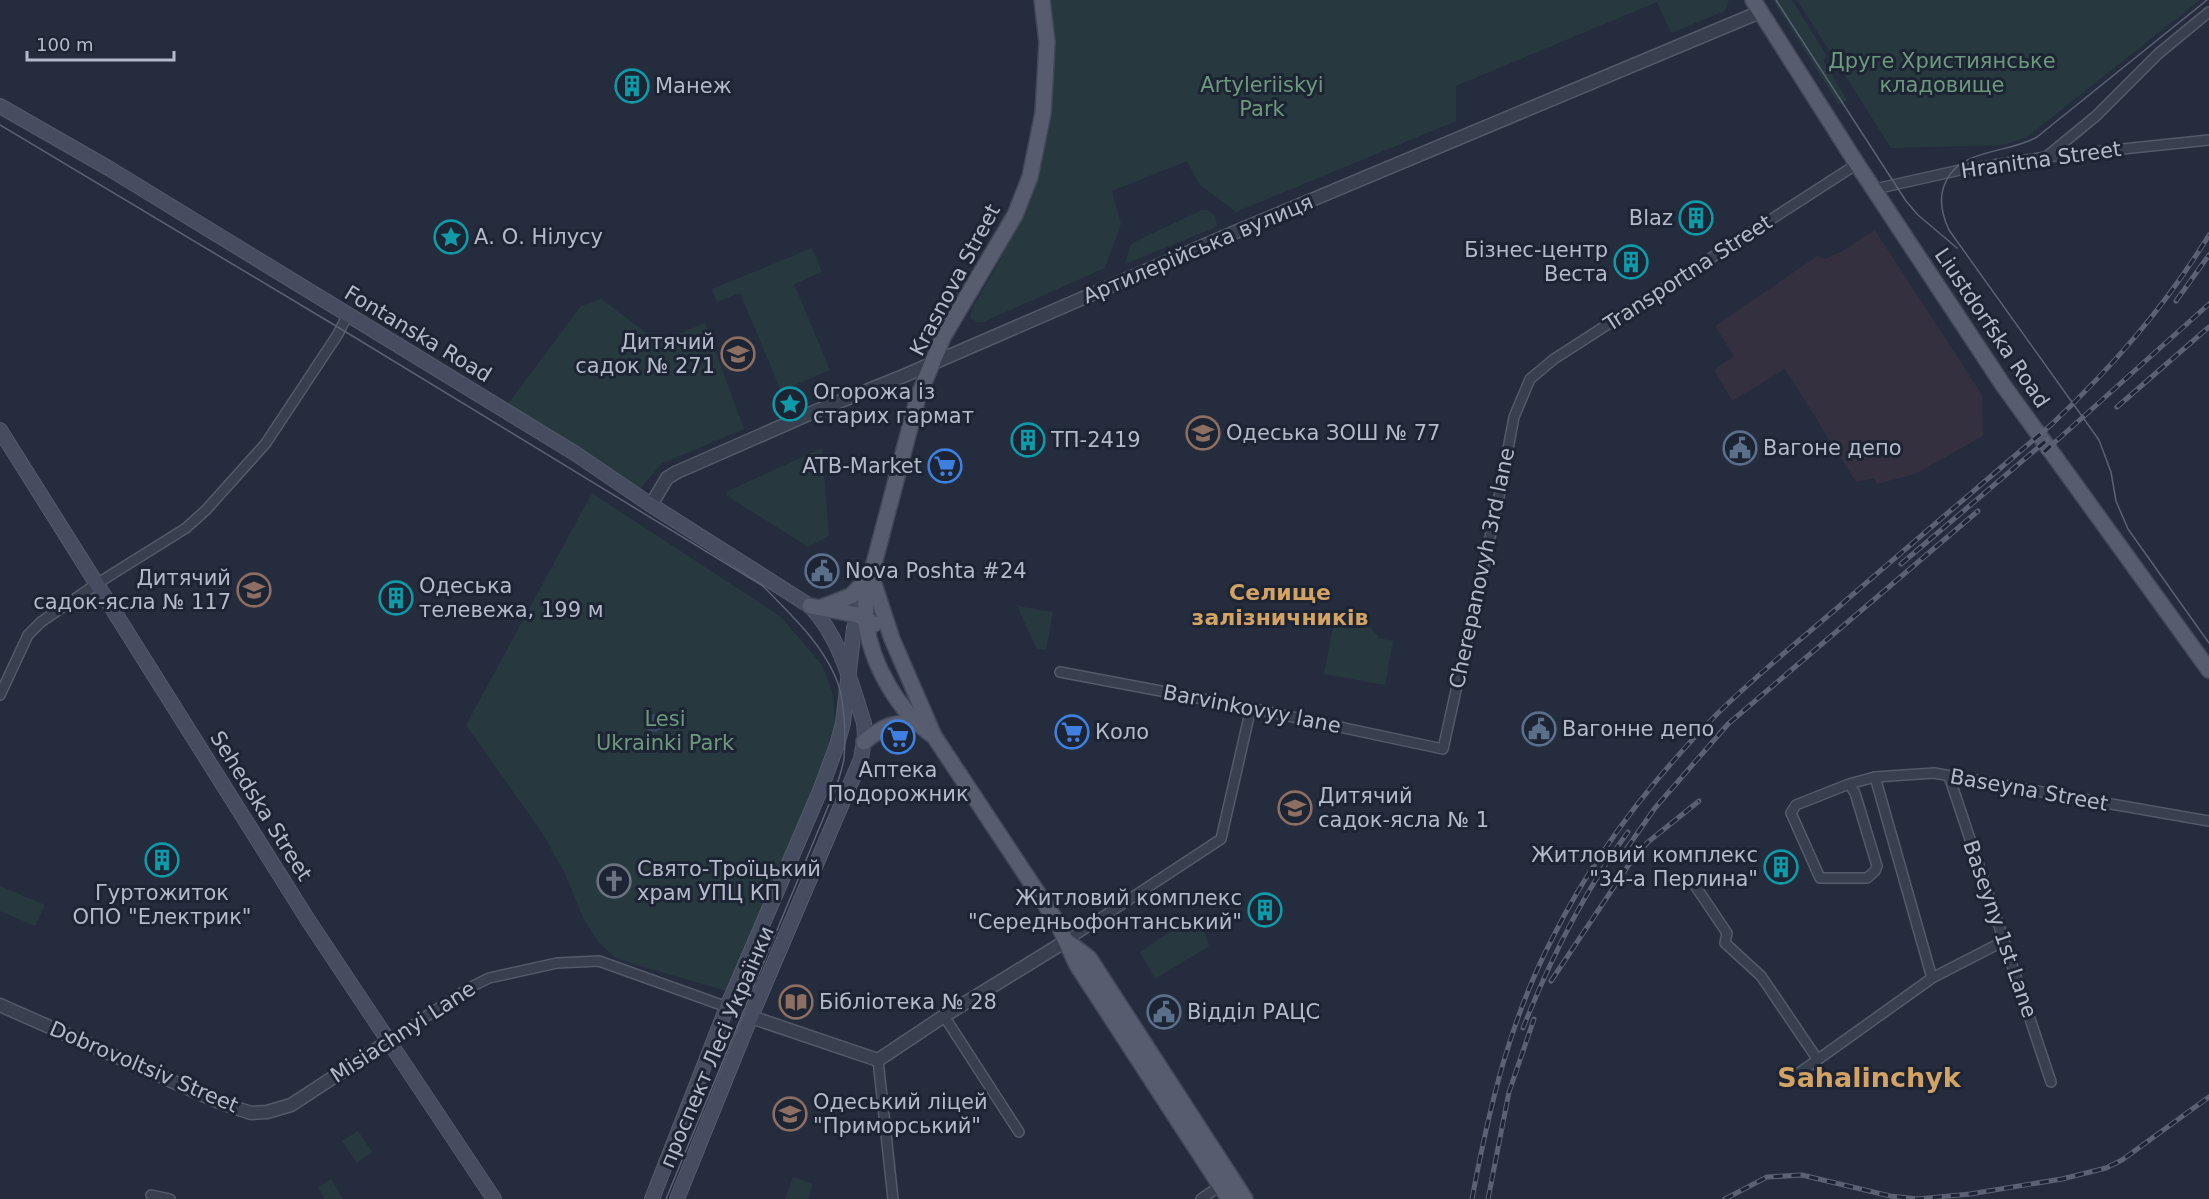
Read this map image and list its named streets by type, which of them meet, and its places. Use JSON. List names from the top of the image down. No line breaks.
{"streets":{"main road":["Krasnova Street","Liustdorfska Road","Fontanska Road","Sehedska Street","проспект Лесі Українки"],"street":["Hranitna Street","Артилерійська вулиця","Transportna Street","Cherepanovyh 3rd lane","Barvinkovyy lane","Baseyna Street","Baseyny 1st Lane","Misiachnyi Lane","Dobrovoltsiv Street"]},"crossings":[["Hranitna Street","Liustdorfska Road"],["Артилерійська вулиця","Krasnova Street"],["Артилерійська вулиця","Liustdorfska Road"],["Артилерійська вулиця","Fontanska Road"],["Transportna Street","Liustdorfska Road"],["Transportna Street","Cherepanovyh 3rd lane"],["Krasnova Street","проспект Лесі Українки"],["Fontanska Road","проспект Лесі Українки"],["Cherepanovyh 3rd lane","Barvinkovyy lane"],["Baseyna Street","Baseyny 1st Lane"],["Sehedska Street","Misiachnyi Lane"],["Misiachnyi Lane","проспект Лесі Українки"],["Misiachnyi Lane","Dobrovoltsiv Street"]],"districts":["Селище залізничників","Sahalinchyk"],"parks":["Друге Християнське кладовище","Artyleriiskyi Park","Lesi Ukrainki Park"],"places":{"building":["Манеж","Blaz","Бізнес-центр Веста","ТП-2419","Одеська телевежа, 199 м","Гуртожиток ОПО \"Електрик\"","Житловий комплекс \"34-а Перлина\"","Житловий комплекс \"Середньофонтанський\""],"place":["А. О. Нілусу","Огорожа із старих гармат"],"school or university":["Дитячий садок № 271","Одеська ЗОШ № 77","Дитячий садок-ясла № 117","Дитячий садок-ясла № 1","Одеський ліцей \"Приморський\""],"public building":["Вагоне депо","Nova Poshta #24","Вагонне депо","Відділ РАЦС"],"supermarket":["ATB-Market","Коло","Аптека Подорожник"],"church":["Свято-Троїцький храм УПЦ КП"],"library":["Бібліотека № 28"]},"scale_bar":"100 m"}
